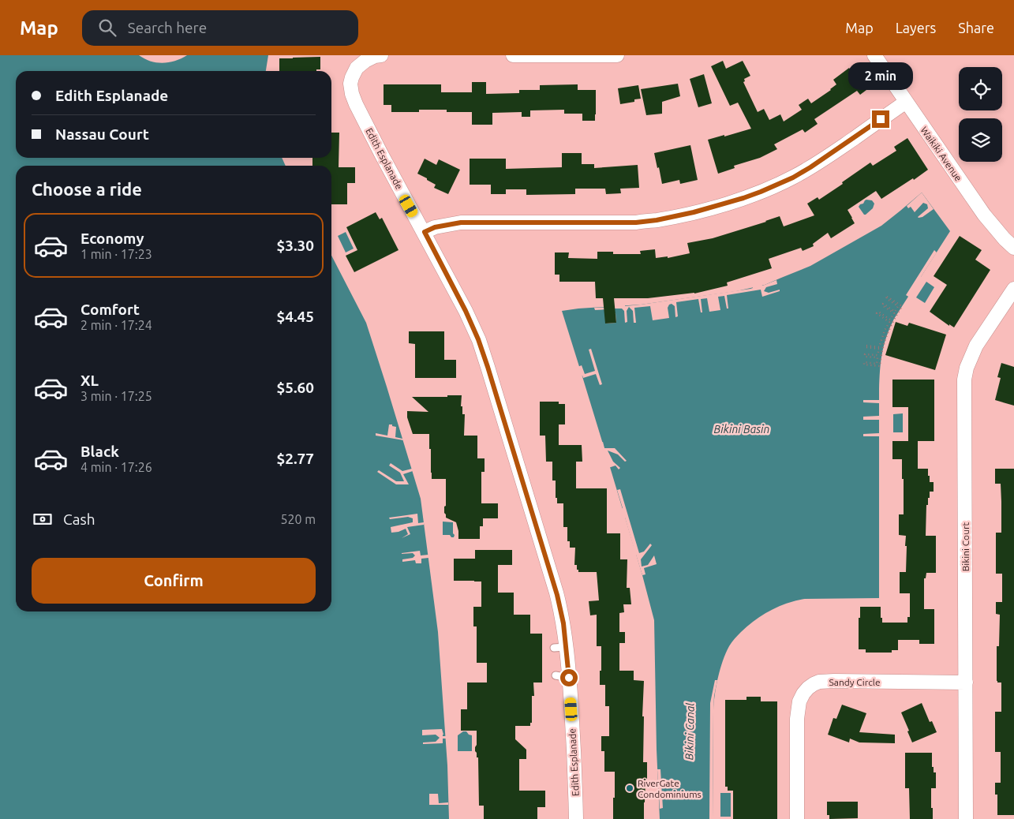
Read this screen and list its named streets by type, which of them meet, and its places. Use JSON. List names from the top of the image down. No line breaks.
{"streets":{"street":["Waikiki Avenue","Edith Esplanade","Bikini Court","Sandy Circle"]},"crossings":[["Bikini Court","Sandy Circle"]],"water":["Bikini Basin","Bikini Canal"],"places":["RiverGate Condominiums"],"page":{"header":"Map","search":"Search here","nav":["Map","Layers","Share"],"bubble":"2 min","banner":["Edith Esplanade","Nassau Court"],"heading":"Choose a ride","list":[{"name":"Economy","note":"1 min · 17:23","value":"$3.30"},{"name":"Comfort","note":"2 min · 17:24","value":"$4.45"},{"name":"XL","note":"3 min · 17:25","value":"$5.60"},{"name":"Black","note":"4 min · 17:26","value":"$2.77"}],"pay":["Cash","520 m"],"buttons":"Confirm"}}
